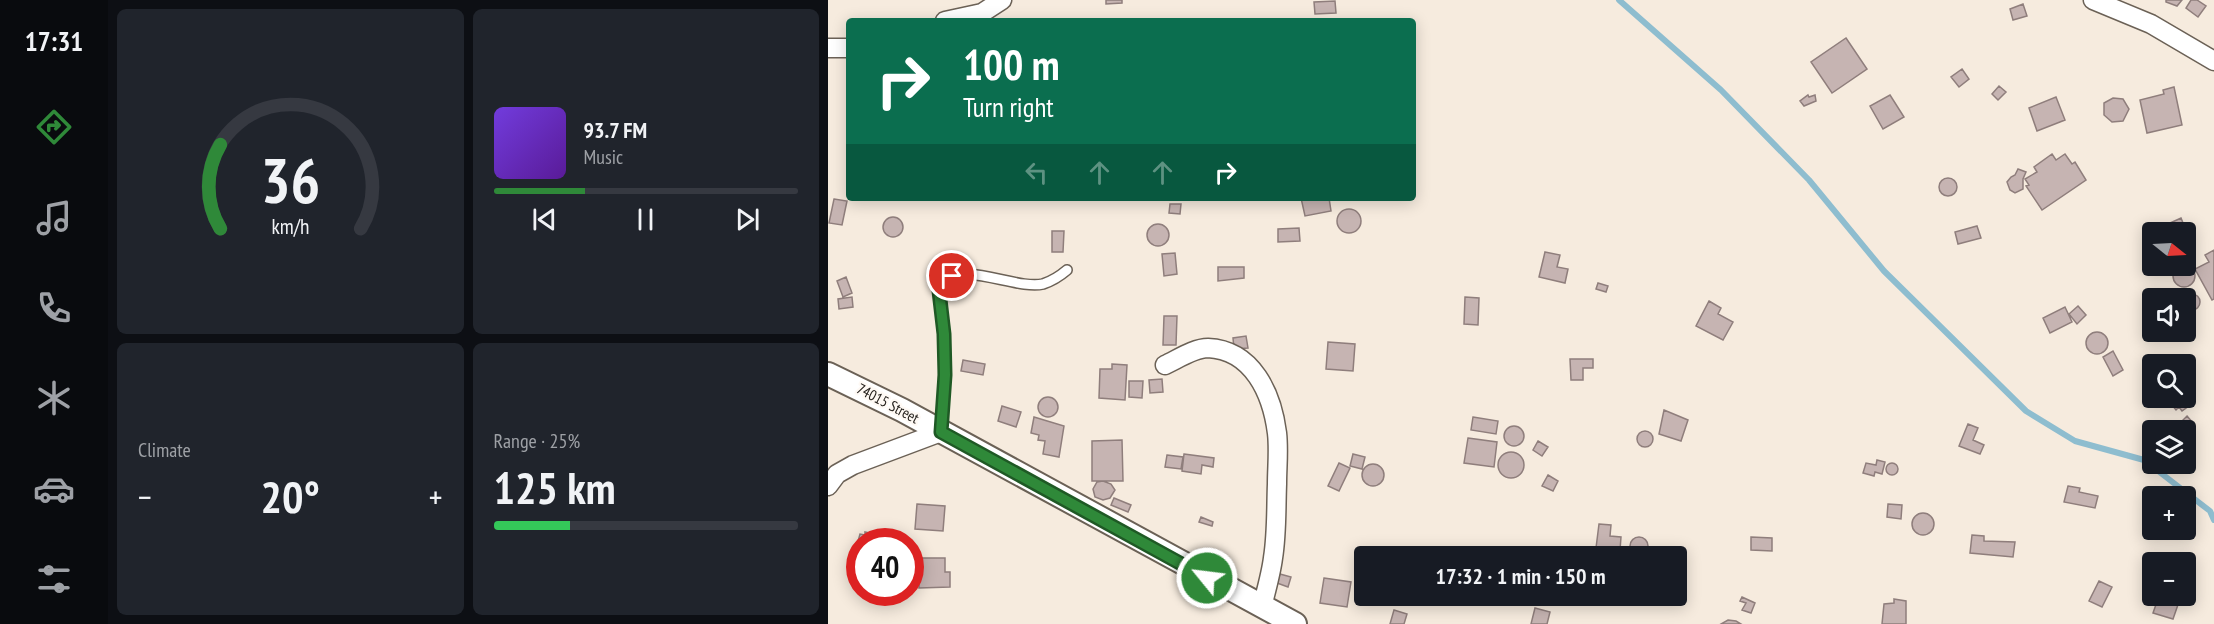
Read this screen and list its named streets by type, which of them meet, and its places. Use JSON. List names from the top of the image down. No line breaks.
{"streets":{"street":["74015 Street"]},"north":"right","page":{"tabs":"17:31","turn":["100 m","Turn right"],"song":["93.7 FM","Music"],"map_buttons":["+","−"],"tile":["Climate",["Range · 25%","125 km"]],"heat":["−","20°","+"],"limit":"40","trip":"17:32 · 1 min · 150 m","gauge":["36","km/h"]}}
